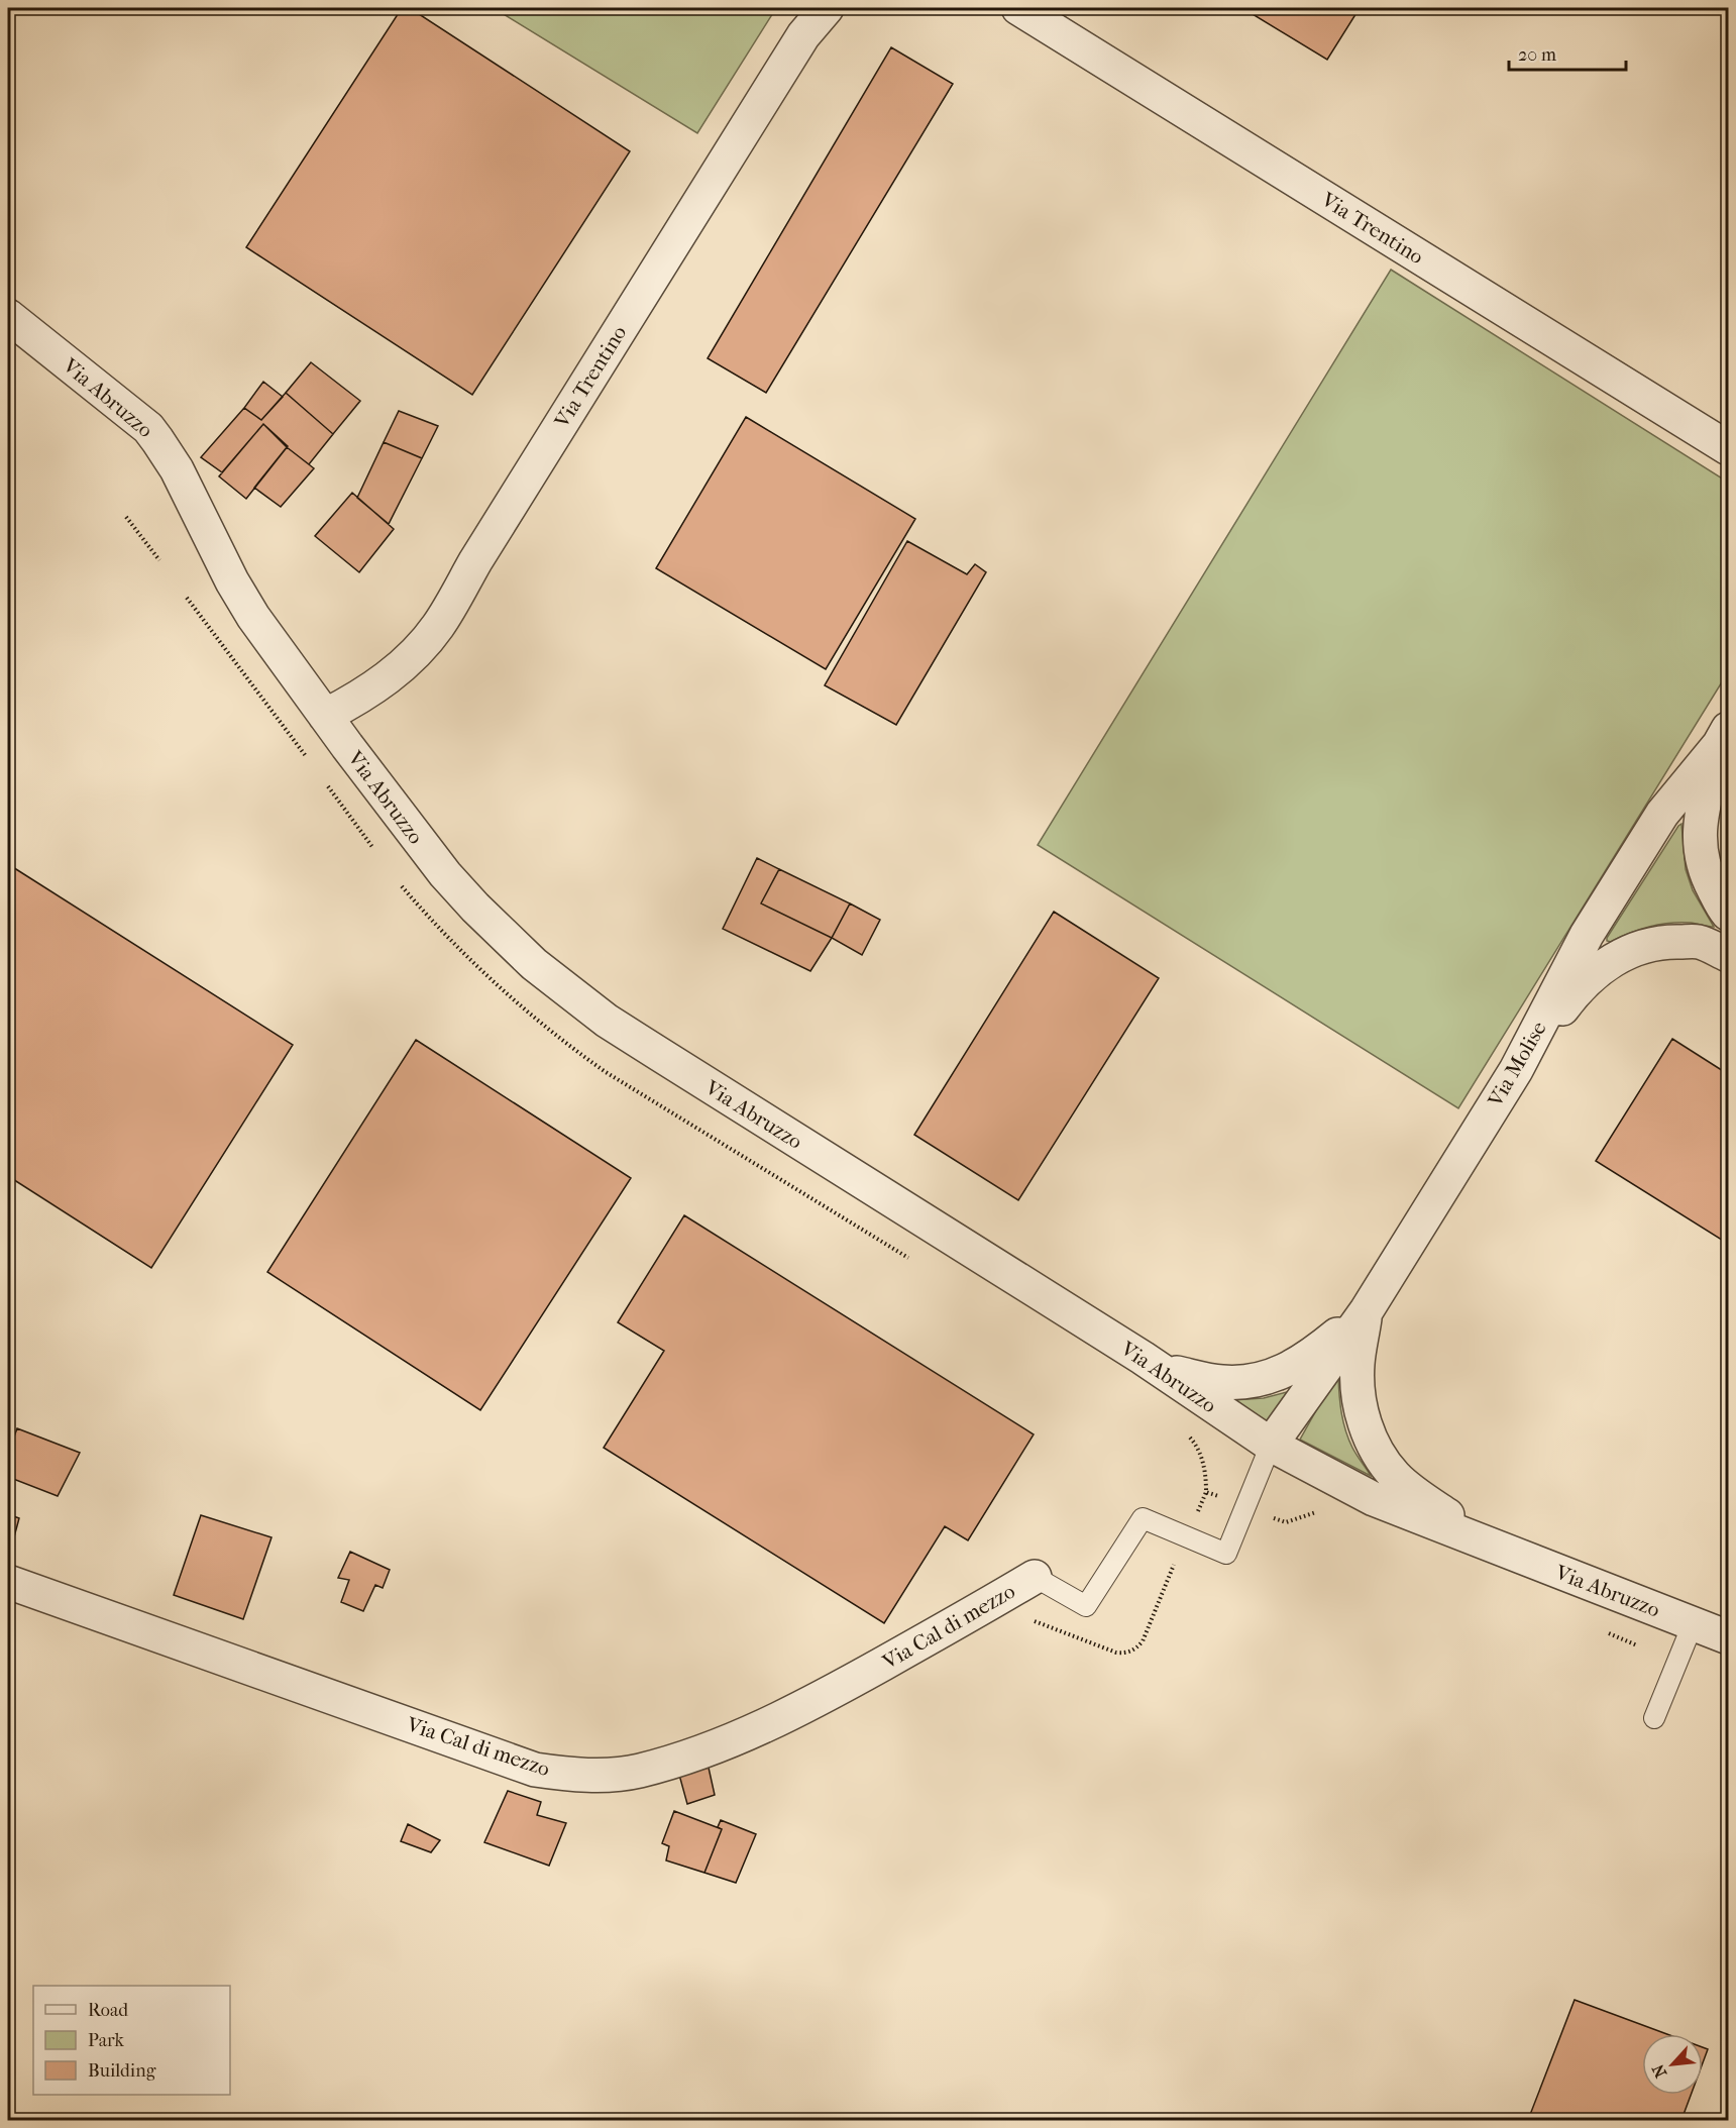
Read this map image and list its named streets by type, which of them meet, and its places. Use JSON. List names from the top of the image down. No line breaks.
{"streets":{"street":["Via Trentino","Via Abruzzo","Via Molise","Via Cal di mezzo"]},"crossings":[["Via Trentino","Via Abruzzo"],["Via Abruzzo","Via Molise"]],"legend":["Road","Park","Building"],"scale_bar":"20 m","north":"bottom left"}
